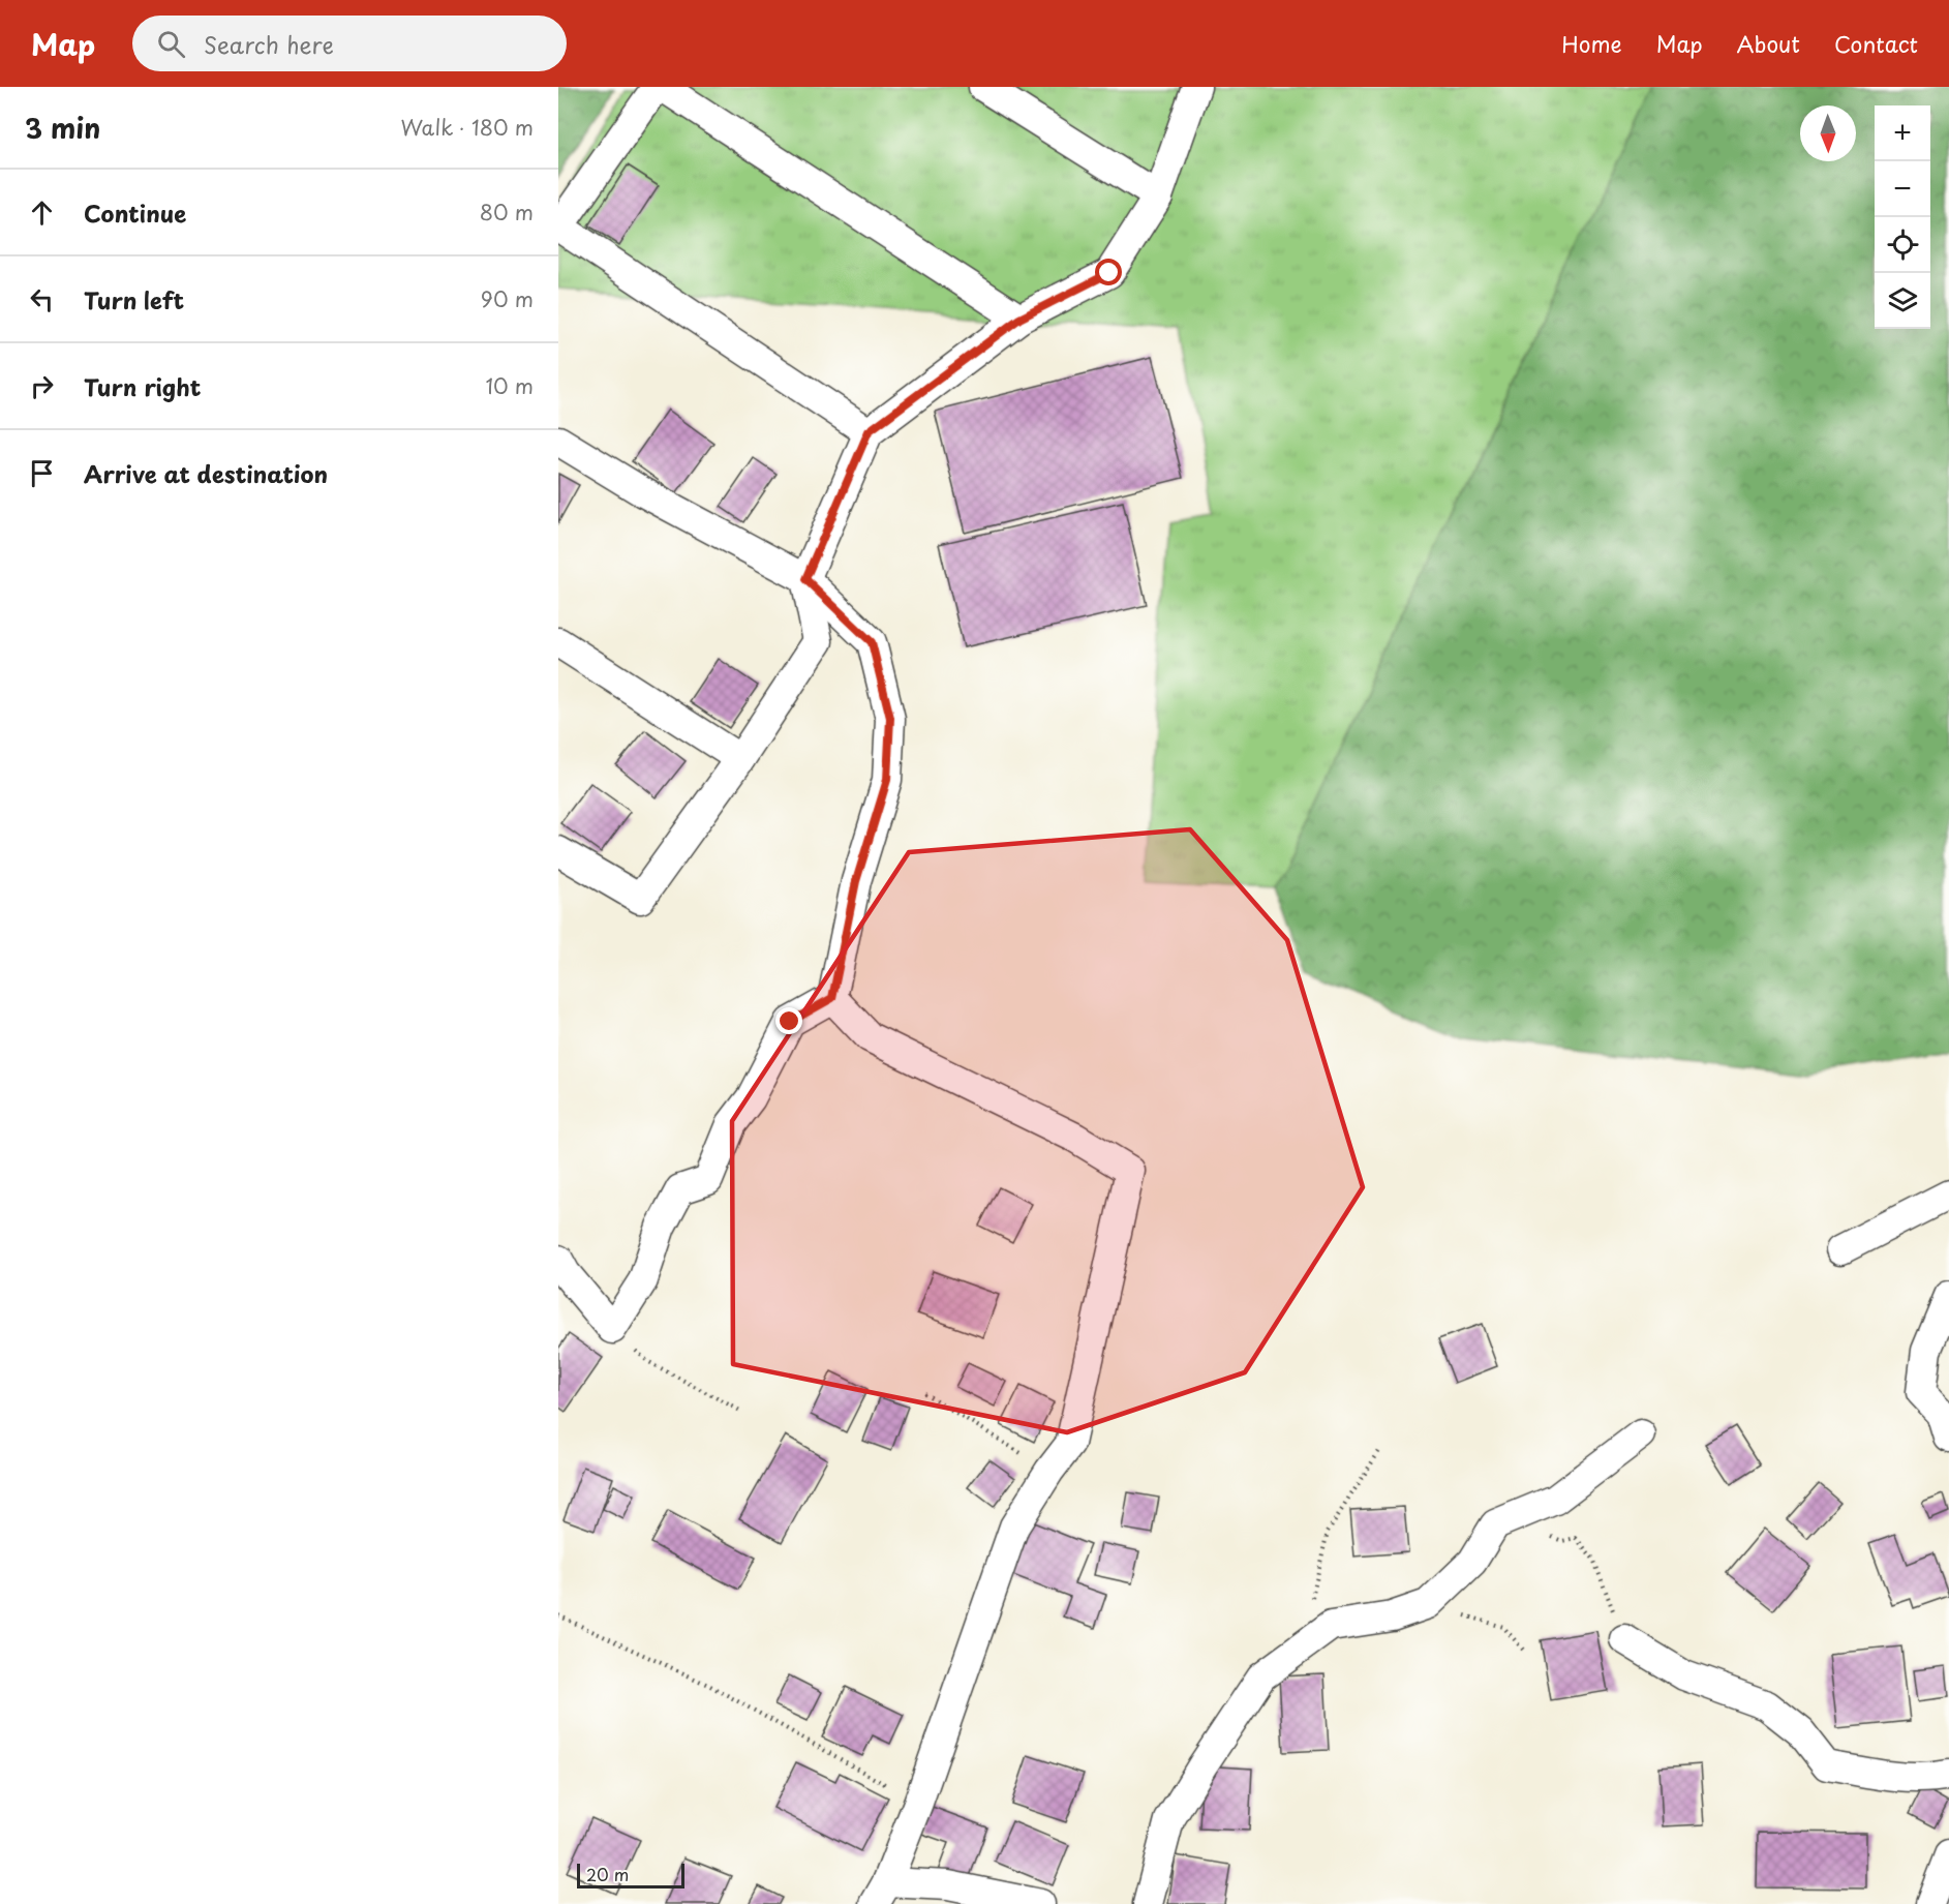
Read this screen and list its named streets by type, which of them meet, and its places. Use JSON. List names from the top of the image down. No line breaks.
{"scale_bar":"20 m","north":"bottom","page":{"header":"Map","search":"Search here","nav":["Home","Map","About","Contact"],"heading":["3 min","Walk · 180 m"],"map_buttons":["+","−"],"list":[["Continue","80 m"],["Turn left","90 m"],["Turn right","10 m"],"Arrive at destination"],"scale":"20 m"}}
